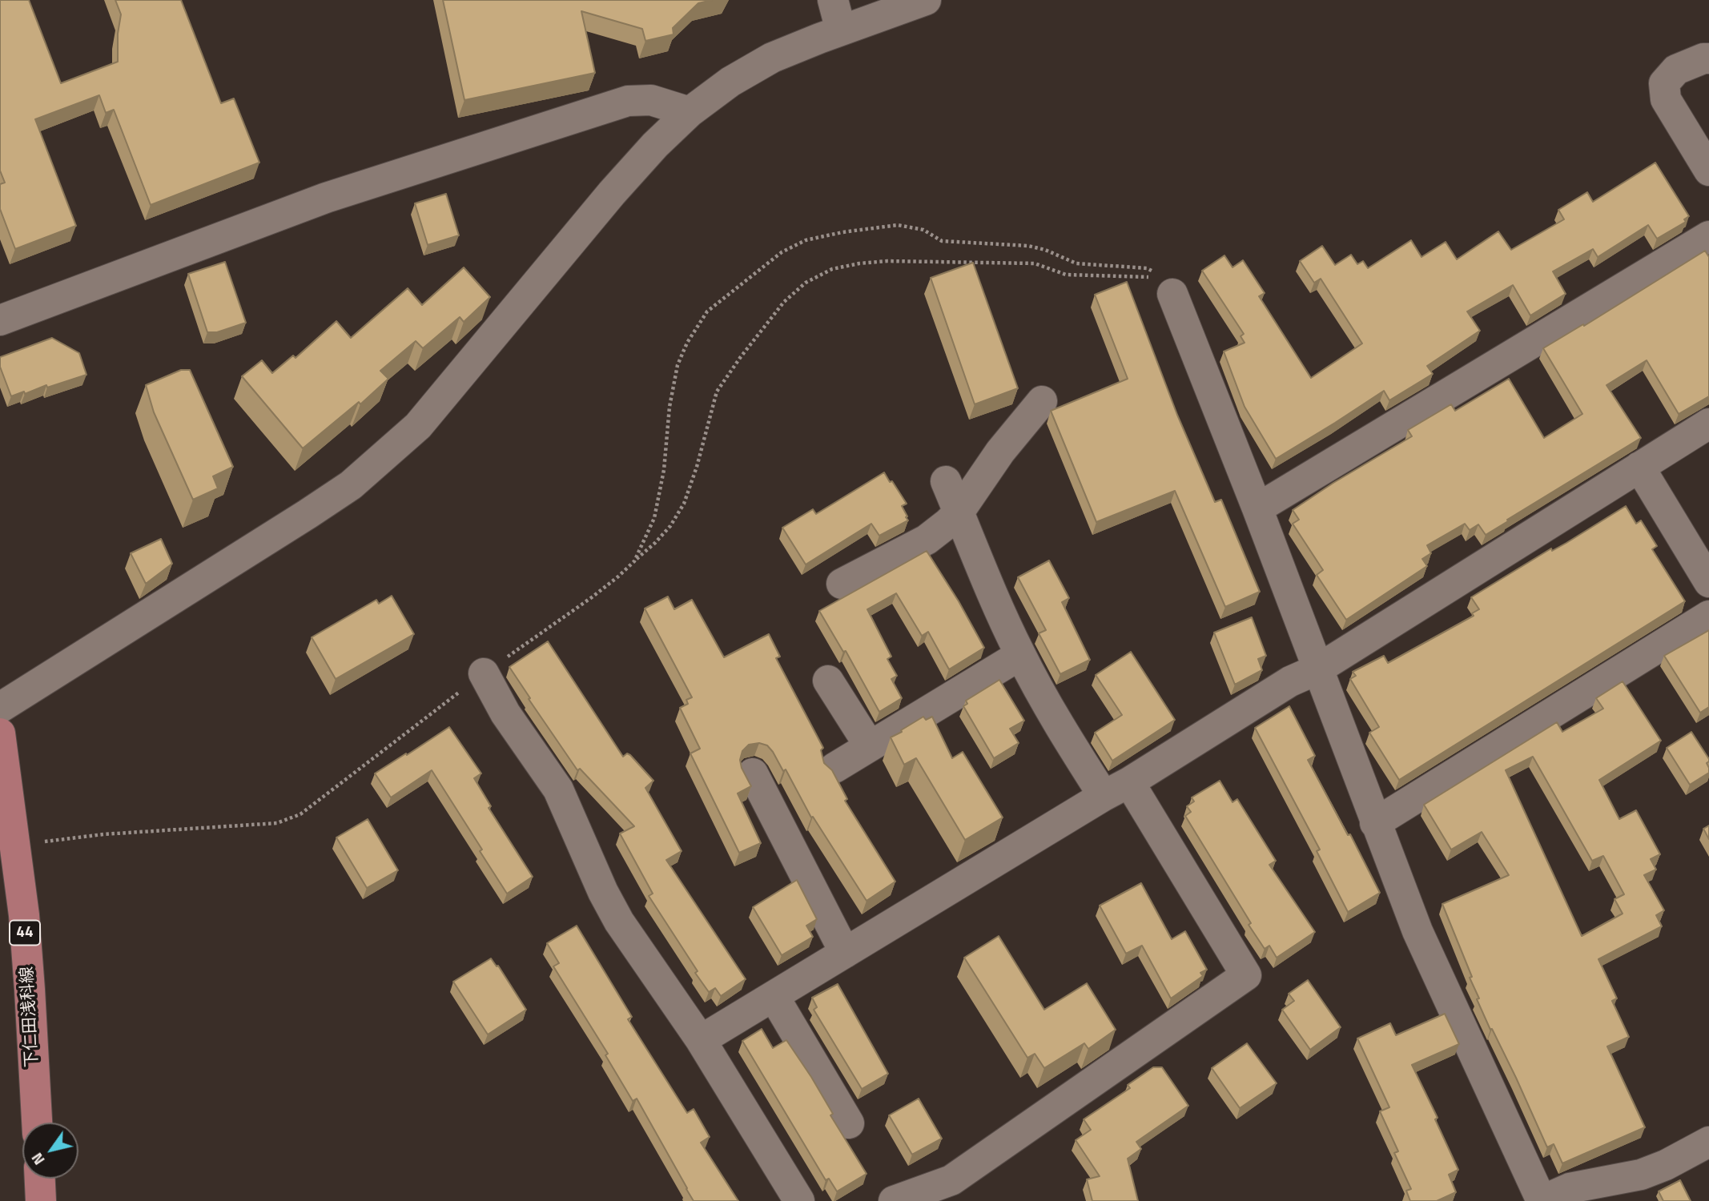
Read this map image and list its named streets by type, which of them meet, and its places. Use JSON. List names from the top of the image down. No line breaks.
{"streets":{"main road":["44","下仁田浅科線"]},"north":"bottom left"}
